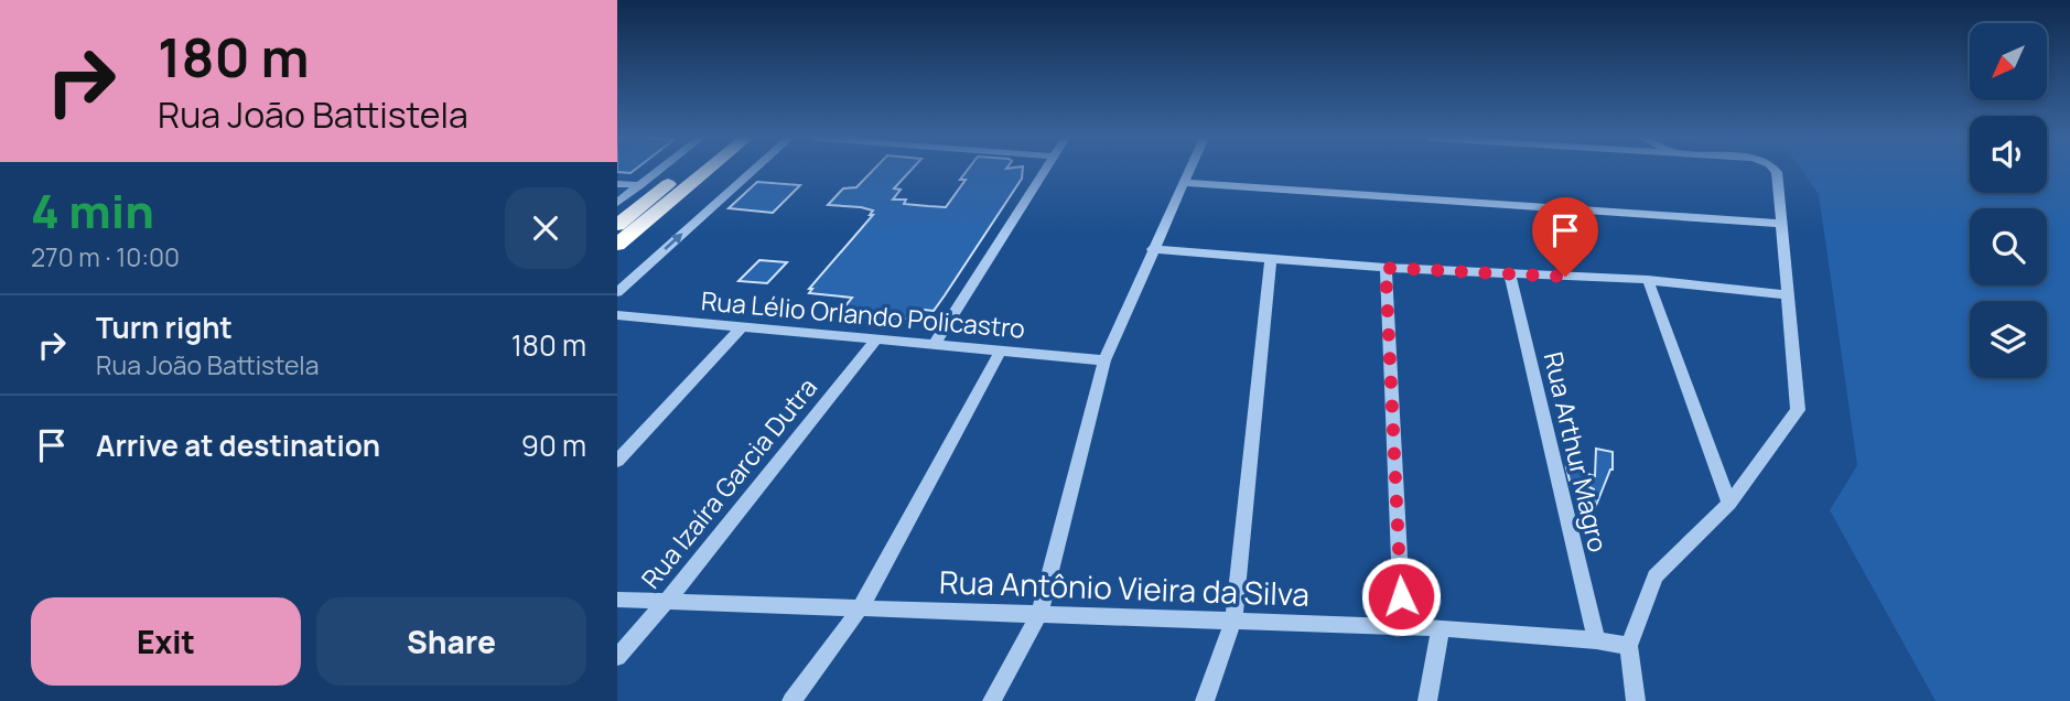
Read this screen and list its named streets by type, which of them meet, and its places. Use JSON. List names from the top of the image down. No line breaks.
{"streets":{"street":["Rua Lélio Orlando Policastro","Rua Arthur Magro","Rua Izaíra Garcia Dutra","Rua Antônio Vieira da Silva"]},"crossings":[["Rua Lélio Orlando Policastro","Rua Izaíra Garcia Dutra"],["Rua Arthur Magro","Rua Antônio Vieira da Silva"],["Rua Izaíra Garcia Dutra","Rua Antônio Vieira da Silva"]],"north":"bottom left","page":{"turn":["180 m","Rua João Battistela"],"heading":["4 min","270 m · 10:00"],"list":[{"name":"Turn right","note":"Rua João Battistela","value":"180 m"},{"name":"Arrive at destination","value":"90 m"}],"buttons":["Exit","Share"]}}
